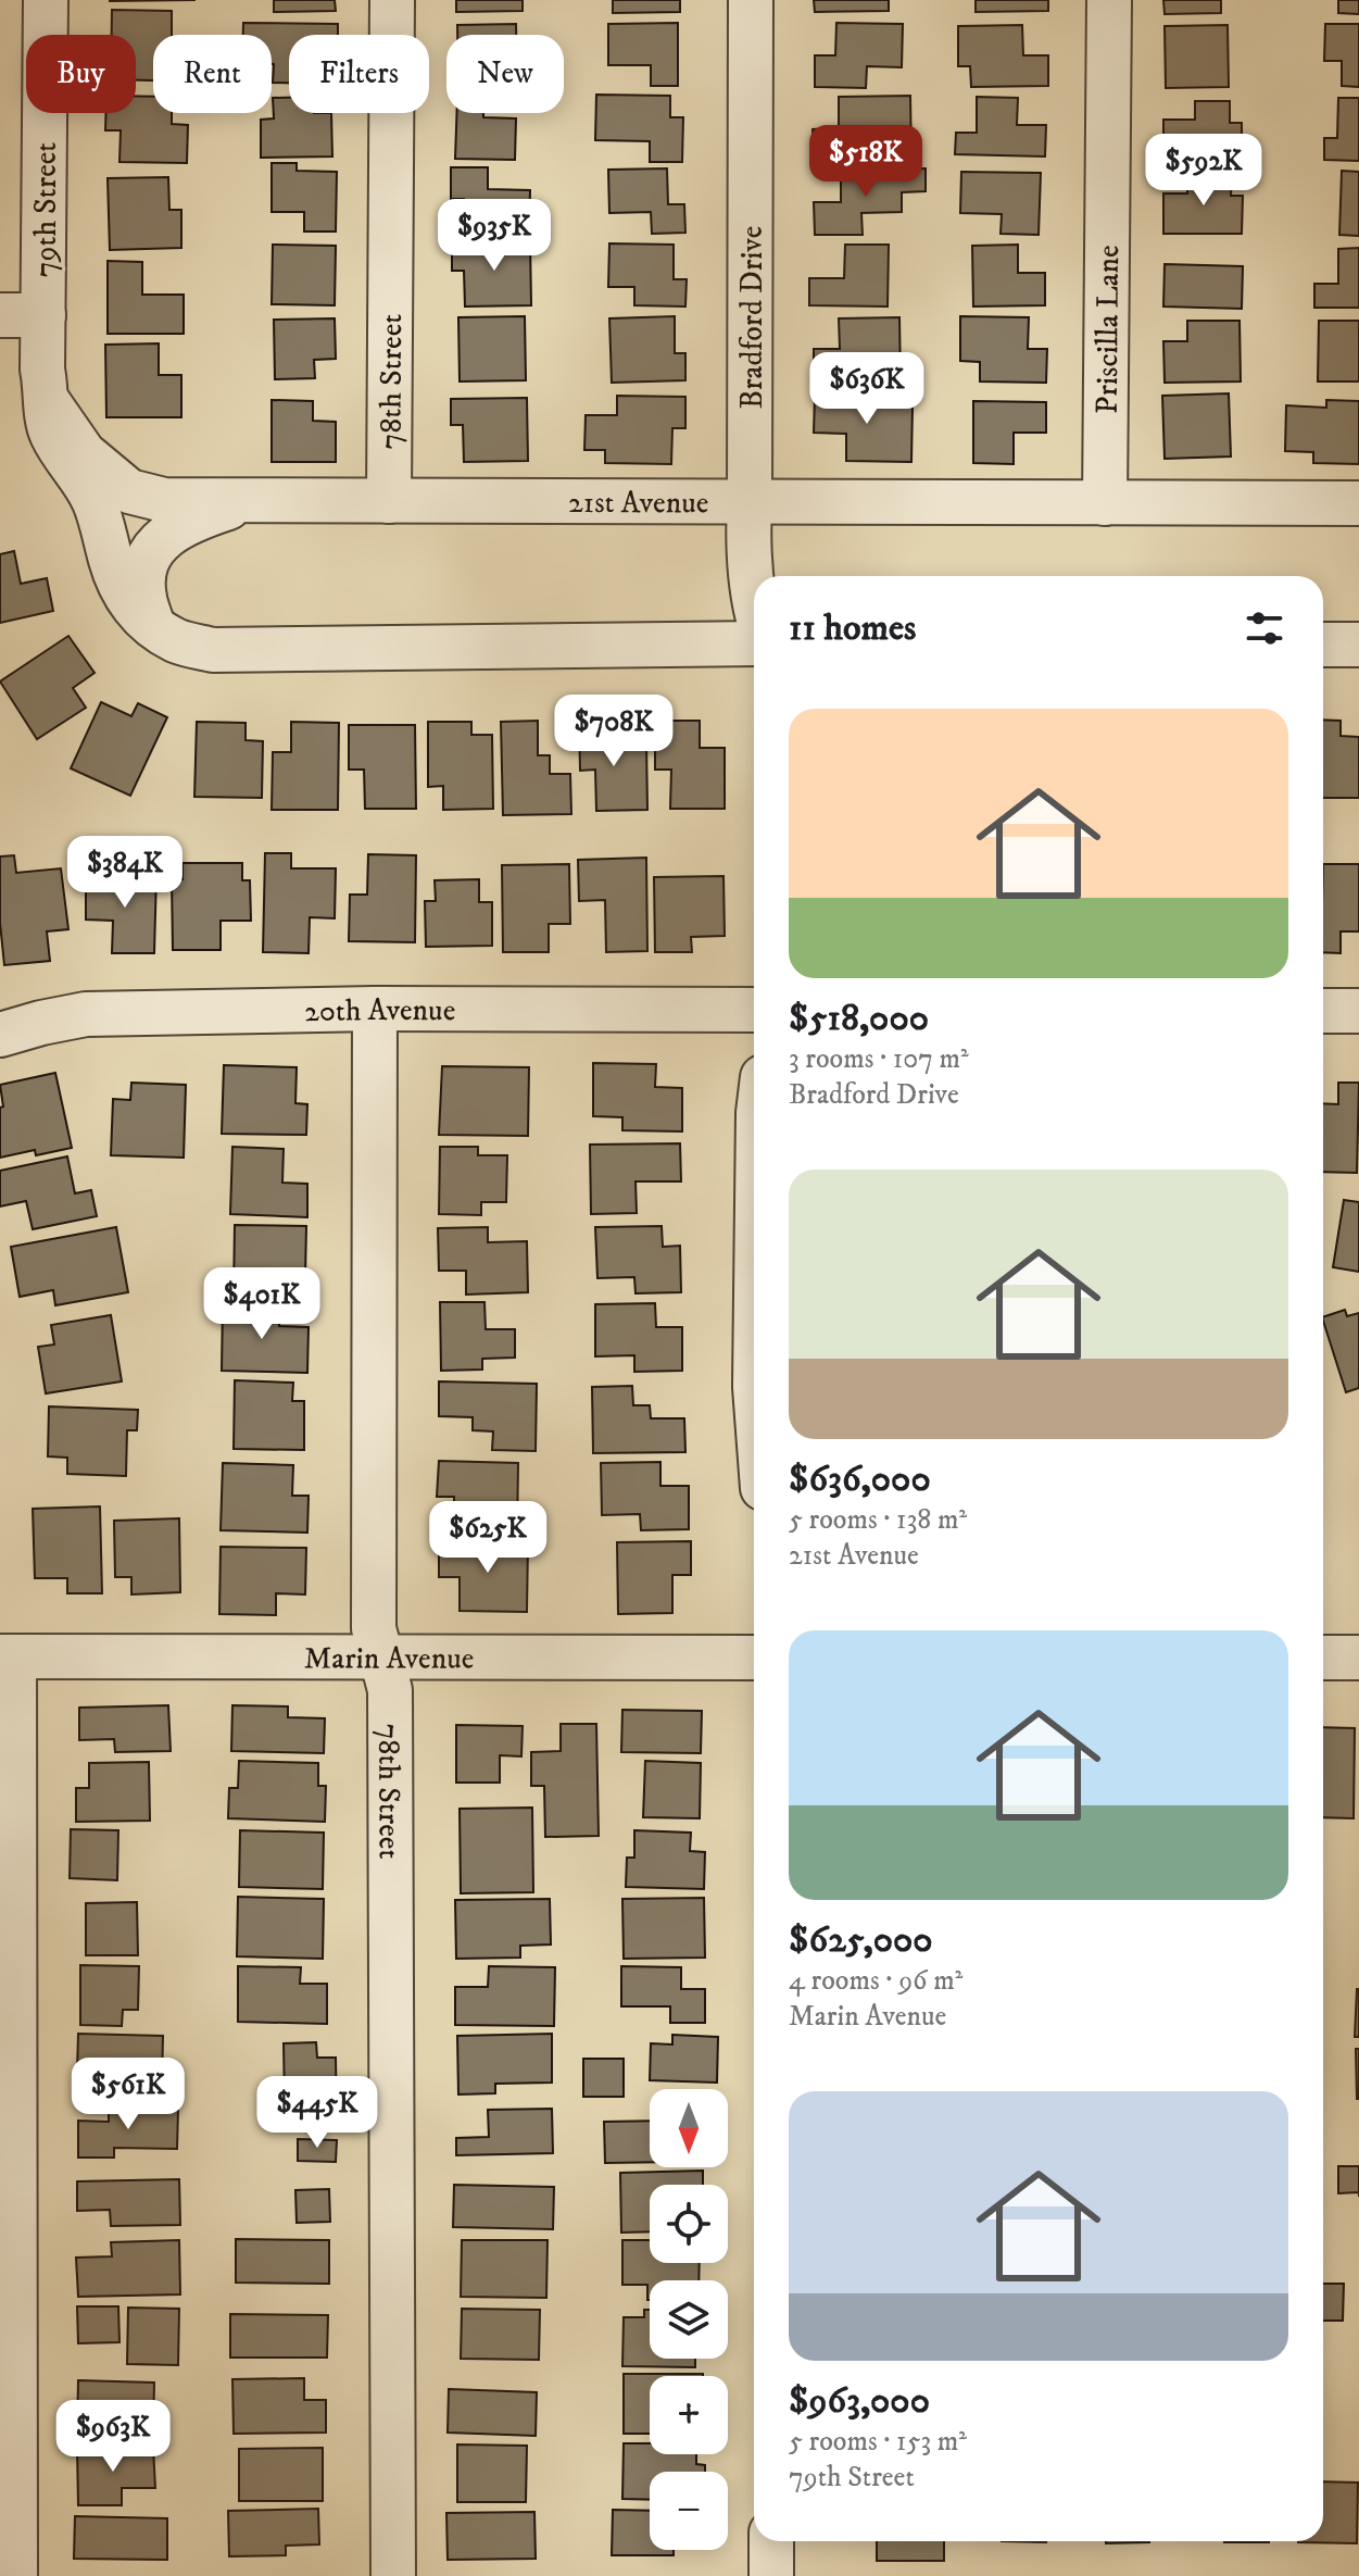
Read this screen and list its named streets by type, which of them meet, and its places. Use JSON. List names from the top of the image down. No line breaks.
{"streets":{"street":["79th Street","Bradford Drive","Priscilla Lane","78th Street","21st Avenue","20th Avenue","Marin Avenue"]},"crossings":[["79th Street","21st Avenue"],["Bradford Drive","21st Avenue"],["Priscilla Lane","21st Avenue"],["78th Street","21st Avenue"],["78th Street","20th Avenue"],["78th Street","Marin Avenue"]],"north":"bottom","page":{"chip":["Buy","Rent","Filters","New"],"price":["$518K","$592K","$935K","$636K","$708K","$384K","$401K","$625K","$561K","$445K","$963K"],"heading":"11 homes","list":[{"name":"$518,000","note":"3 rooms · 107 m² · Bradford Drive"},{"name":"$636,000","note":"5 rooms · 138 m² · 21st Avenue"},{"name":"$625,000","note":"4 rooms · 96 m² · Marin Avenue"},{"name":"$963,000","note":"5 rooms · 153 m² · 79th Street"}],"map_buttons":["+","−"]}}
